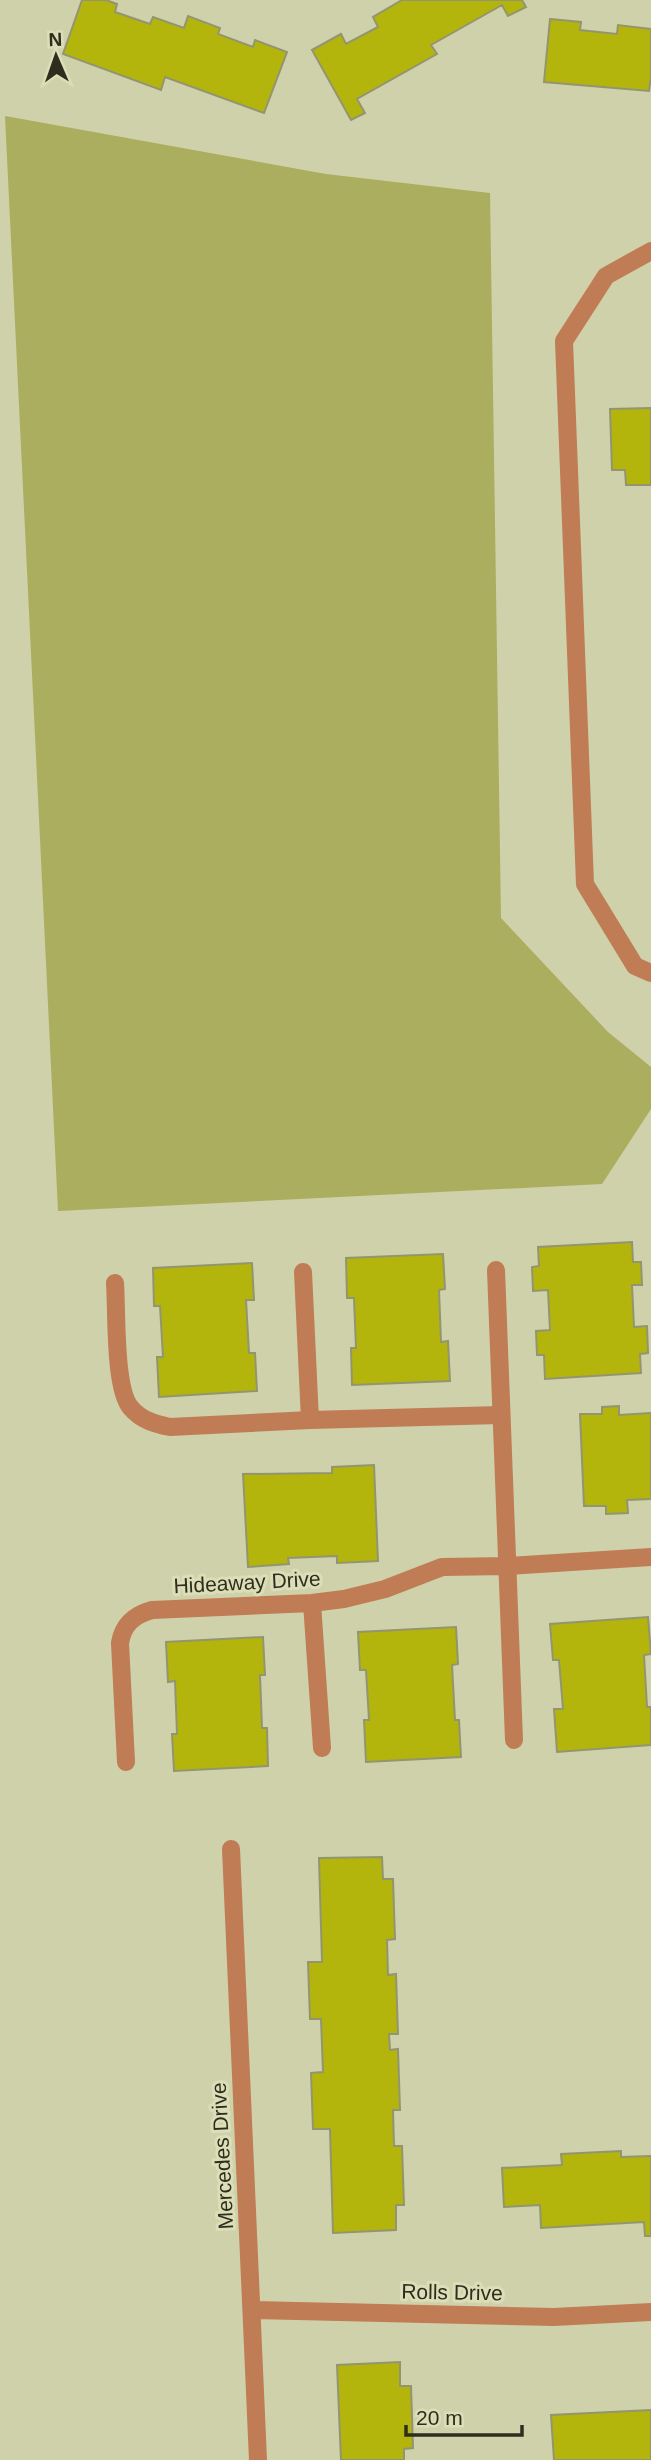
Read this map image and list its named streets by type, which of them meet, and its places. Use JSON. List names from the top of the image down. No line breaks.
{"streets":{"street":["Hideaway Drive","Mercedes Drive","Rolls Drive"]},"crossings":[["Mercedes Drive","Rolls Drive"]],"scale_bar":"20 m","north":"top"}
